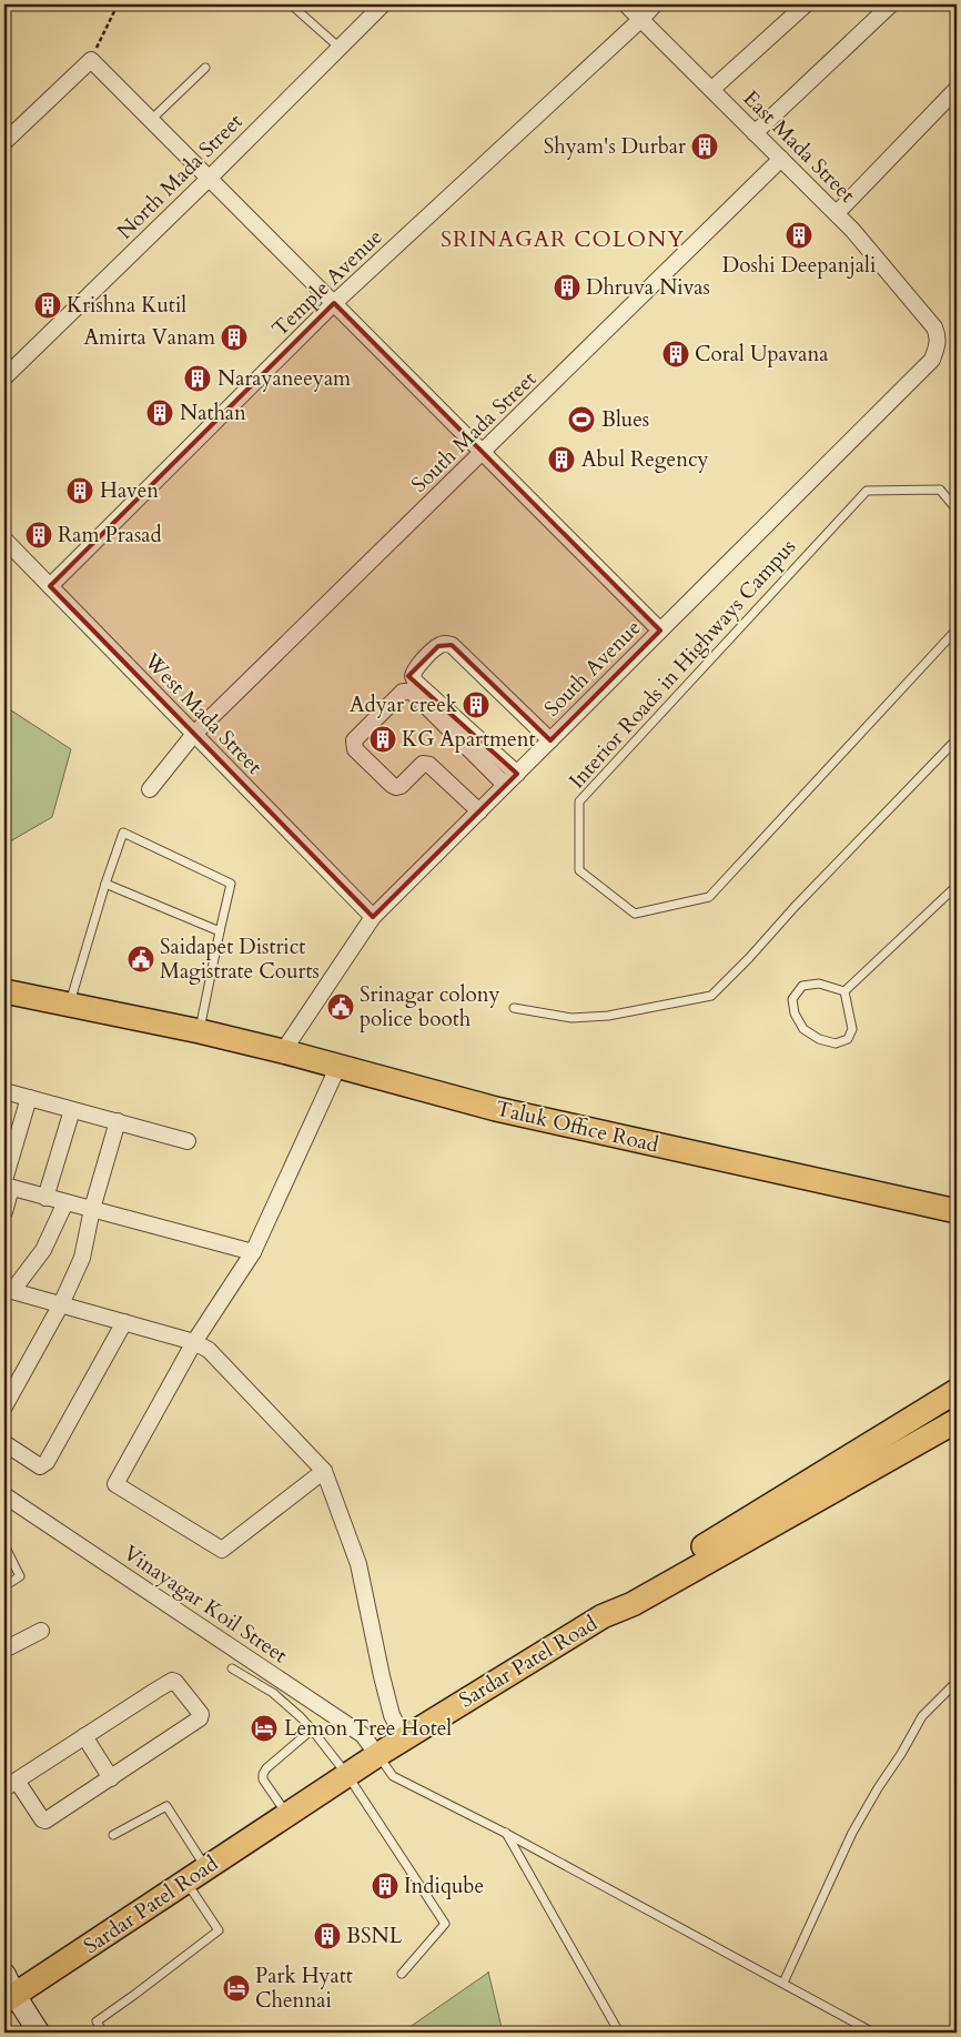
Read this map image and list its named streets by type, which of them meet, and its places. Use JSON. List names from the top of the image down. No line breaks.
{"streets":{"main road":["Taluk Office Road","Sardar Patel Road"],"street":["East Mada Street","North Mada Street","Temple Avenue","South Mada Street","South Avenue","West Mada Street","Vinayagar Koil Street"],"lane":["Interior Roads in Highways Campus"]},"crossings":[["East Mada Street","Temple Avenue"],["East Mada Street","South Mada Street"],["East Mada Street","South Avenue"],["Temple Avenue","West Mada Street"],["South Mada Street","West Mada Street"],["South Avenue","West Mada Street"],["South Avenue","Taluk Office Road"],["Vinayagar Koil Street","Sardar Patel Road"]],"districts":["SRINAGAR COLONY"],"places":{"building":["Shyam's Durbar","Doshi Deepanjali","Dhruva Nivas","Krishna Kutil","Amirta Vanam","Coral Upavana","Narayaneeyam","Nathan","Abul Regency","Haven","Ram Prasad","Adyar creek","KG Apartment","Indiqube","BSNL"],"sports":["Blues"],"public building":["Saidapet District Magistrate Courts","Srinagar colony police booth"],"hotel":["Lemon Tree Hotel","Park Hyatt Chennai"]}}
